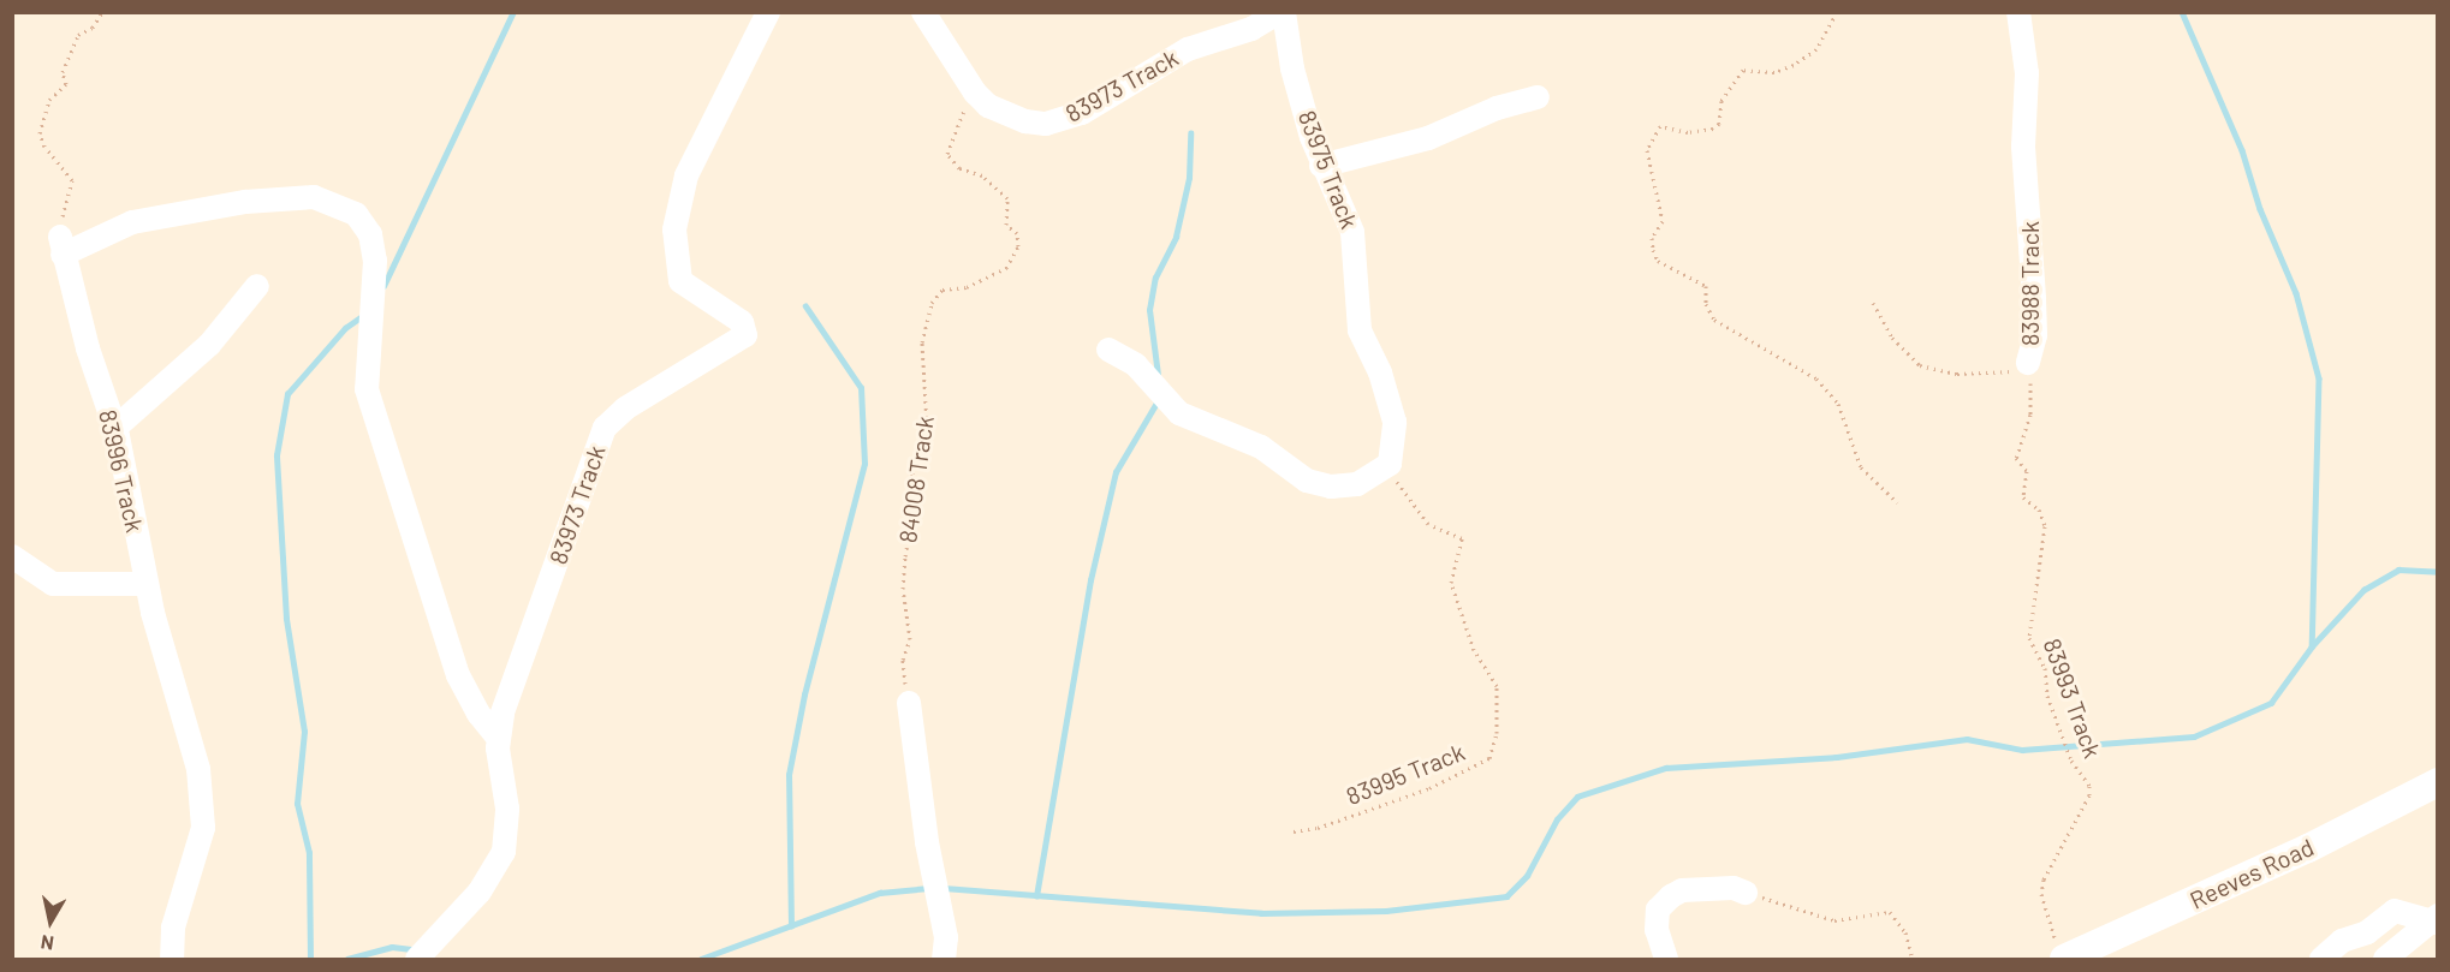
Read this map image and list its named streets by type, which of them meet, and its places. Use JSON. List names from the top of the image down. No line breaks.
{"streets":{"street":["83973 Track","83975 Track","83988 Track","83996 Track","Reeves Road"],"path":["84008 Track","83993 Track","83995 Track"]},"crossings":[["83973 Track","83975 Track"],["83973 Track","84008 Track"],["83975 Track","83995 Track"],["83988 Track","83993 Track"],["83993 Track","Reeves Road"]],"north":"bottom"}
